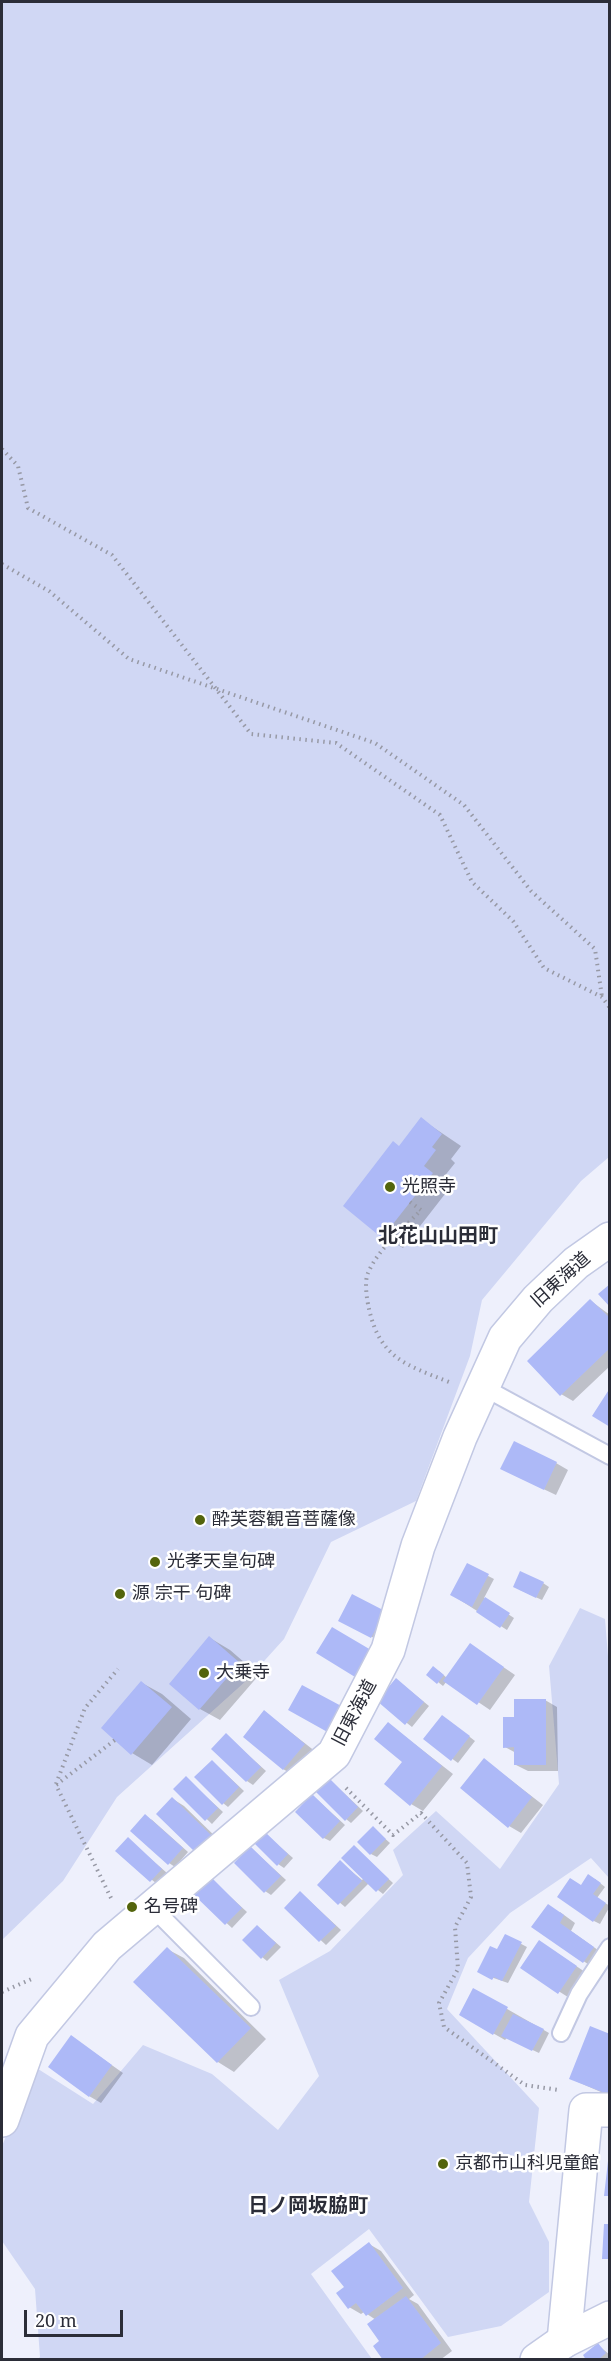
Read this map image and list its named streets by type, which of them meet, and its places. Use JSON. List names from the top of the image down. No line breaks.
{"streets":{"street":["旧東海道"]},"districts":["北花山山田町","日ノ岡坂脇町"],"places":["光照寺","酔芙蓉観音菩薩像","光孝天皇句碑","源 宗干 句碑","大乗寺","名号碑","京都市山科児童館"],"scale_bar":"20 m"}
